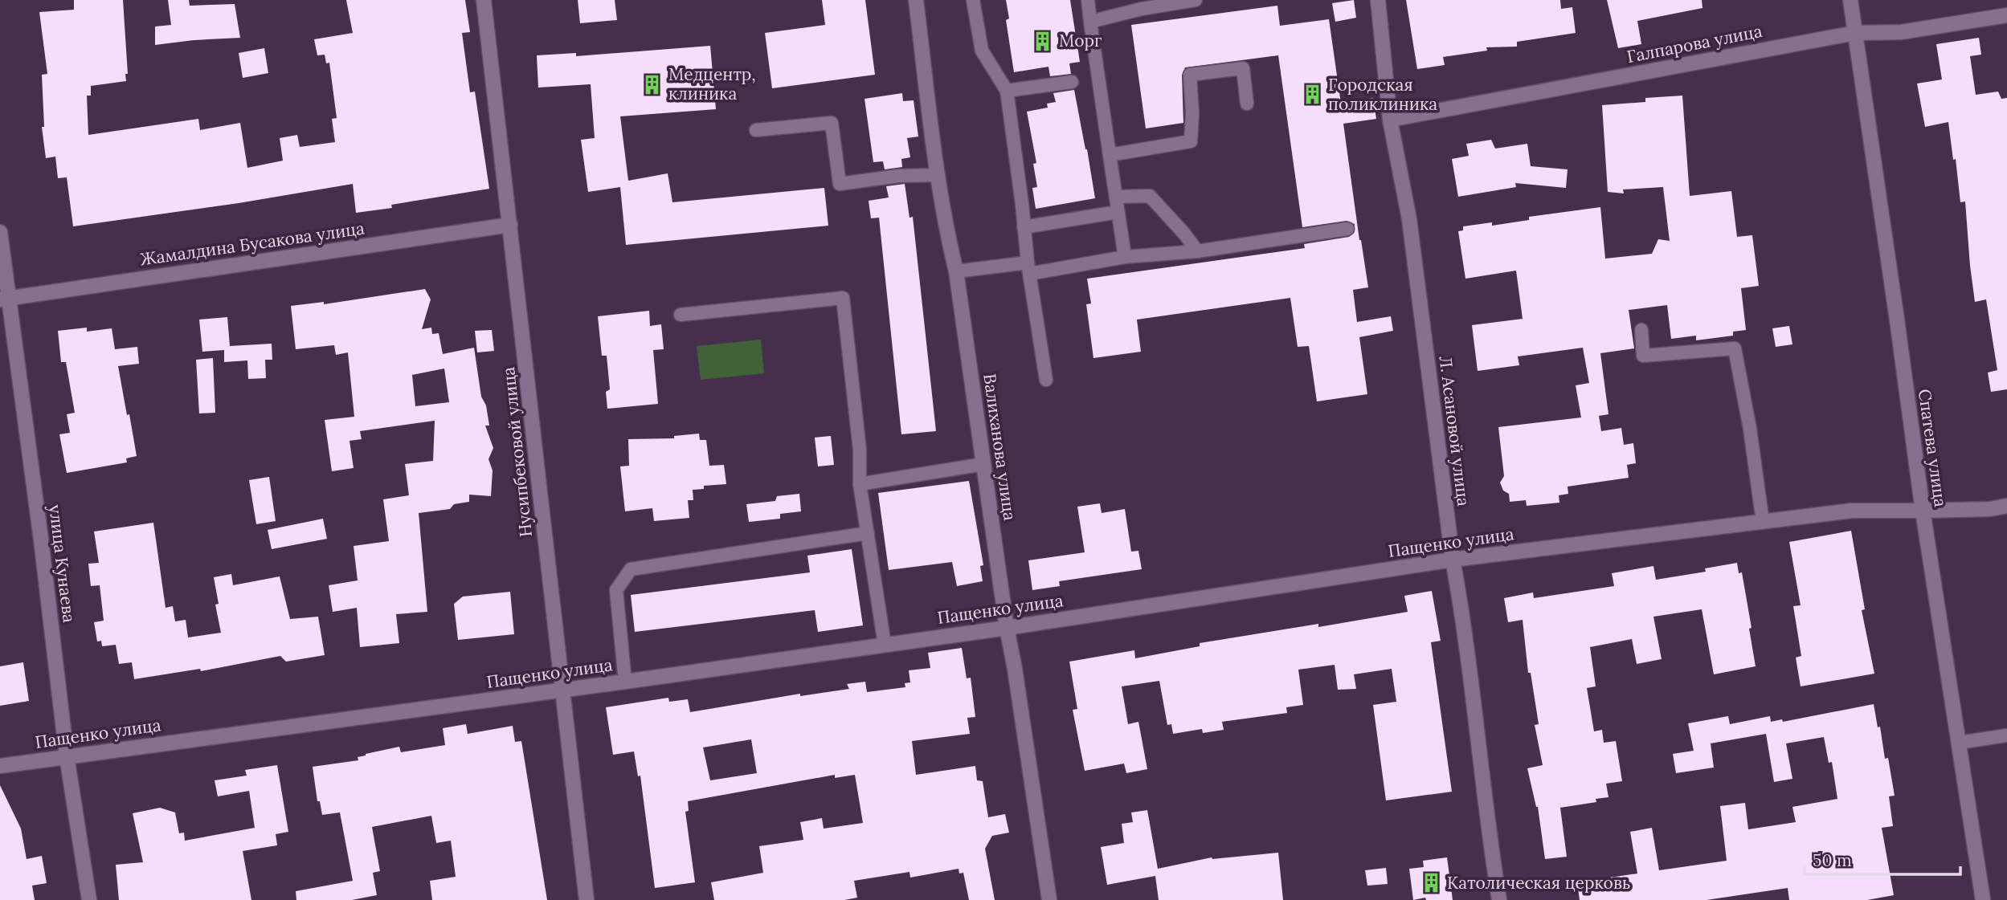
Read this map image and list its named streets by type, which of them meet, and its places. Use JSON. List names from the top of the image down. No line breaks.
{"streets":{"street":["Галпарова улица","Жамалдина Бусакова улица","Л. Асановой улица","Валиханова улица","Спатева улица","Нусипбековой улица","Пащенко улица","улица Кунаева"]},"crossings":[["Галпарова улица","Л. Асановой улица"],["Галпарова улица","Спатева улица"],["Жамалдина Бусакова улица","Нусипбековой улица"],["Жамалдина Бусакова улица","улица Кунаева"],["Л. Асановой улица","Пащенко улица"],["Валиханова улица","Пащенко улица"],["Спатева улица","Пащенко улица"],["Нусипбековой улица","Пащенко улица"],["Пащенко улица","улица Кунаева"]],"places":{"building":["Морг","Медцентр, клиника","Городская поликлиника","Католическая церковь"]},"scale_bar":"50 m"}
